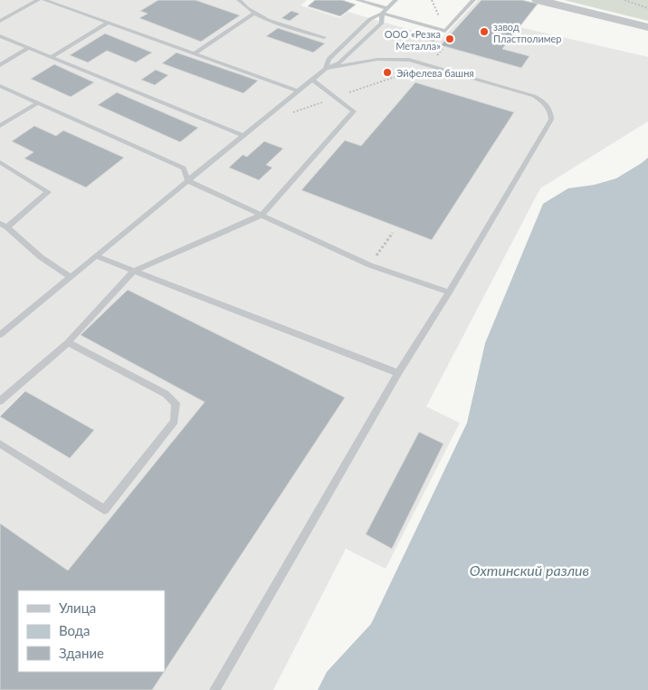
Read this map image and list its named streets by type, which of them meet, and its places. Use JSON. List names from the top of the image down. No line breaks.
{"water":["Охтинский разлив"],"places":["завод Пластполимер","ООО «Резка Металла»","Эйфелева башня"],"legend":["Улица","Вода","Здание"]}
